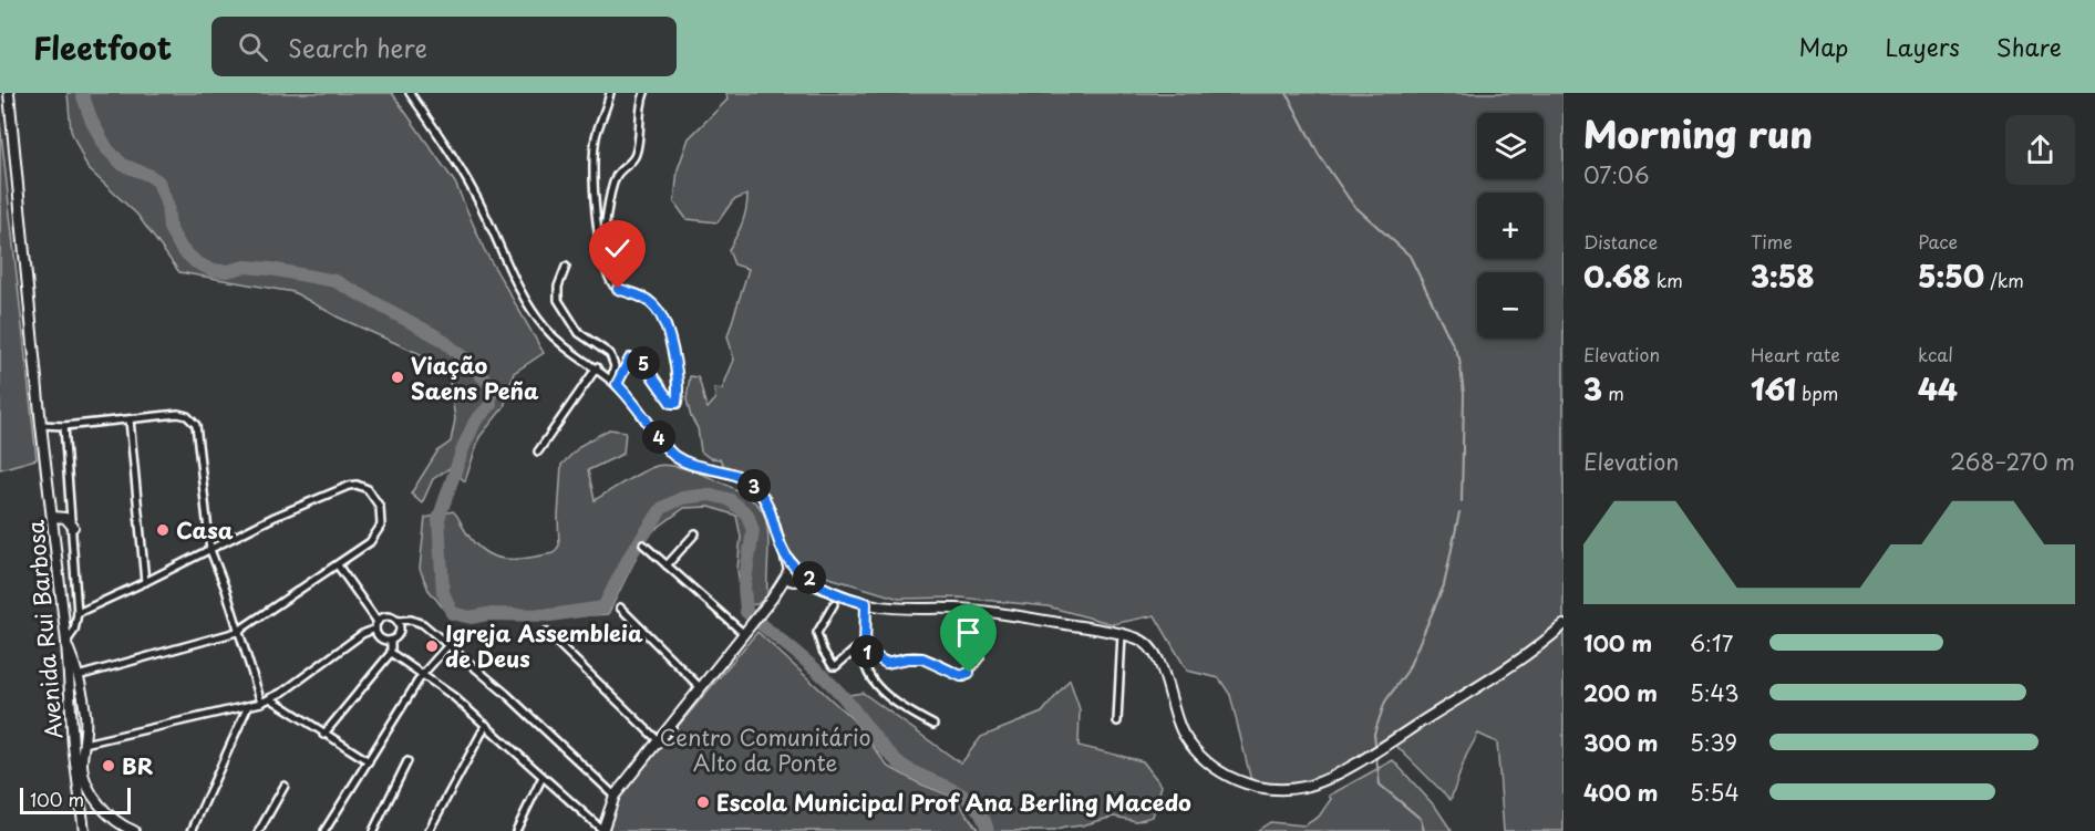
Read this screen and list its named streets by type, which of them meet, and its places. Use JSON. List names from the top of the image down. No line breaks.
{"streets":{"main road":["Avenida Rui Barbosa"]},"parks":["Centro Comunitário Alto da Ponte"],"places":["Viação Saens Peña","Casa","Igreja Assembleia de Deus","BR","Escola Municipal Prof Ana Berling Macedo"],"scale_bar":"100 m","page":{"header":"Fleetfoot","search":"Search here","nav":["Map","Layers","Share"],"heading":["Morning run","07:06"],"map_buttons":["+","−"],"stats":[["Distance","0.68 km"],["Time","3:58"],["Pace","5:50 /km"],["Elevation","3 m"],["Heart rate","161 bpm"],["kcal","44"]],"pins":["5","4","3","2","1"],"chart":["Elevation","268–270 m"],"list":[{"name":"100 m","note":"6:17"},{"name":"200 m","note":"5:43"},{"name":"300 m","note":"5:39"},{"name":"400 m","note":"5:54"}],"scale":"100 m"}}
